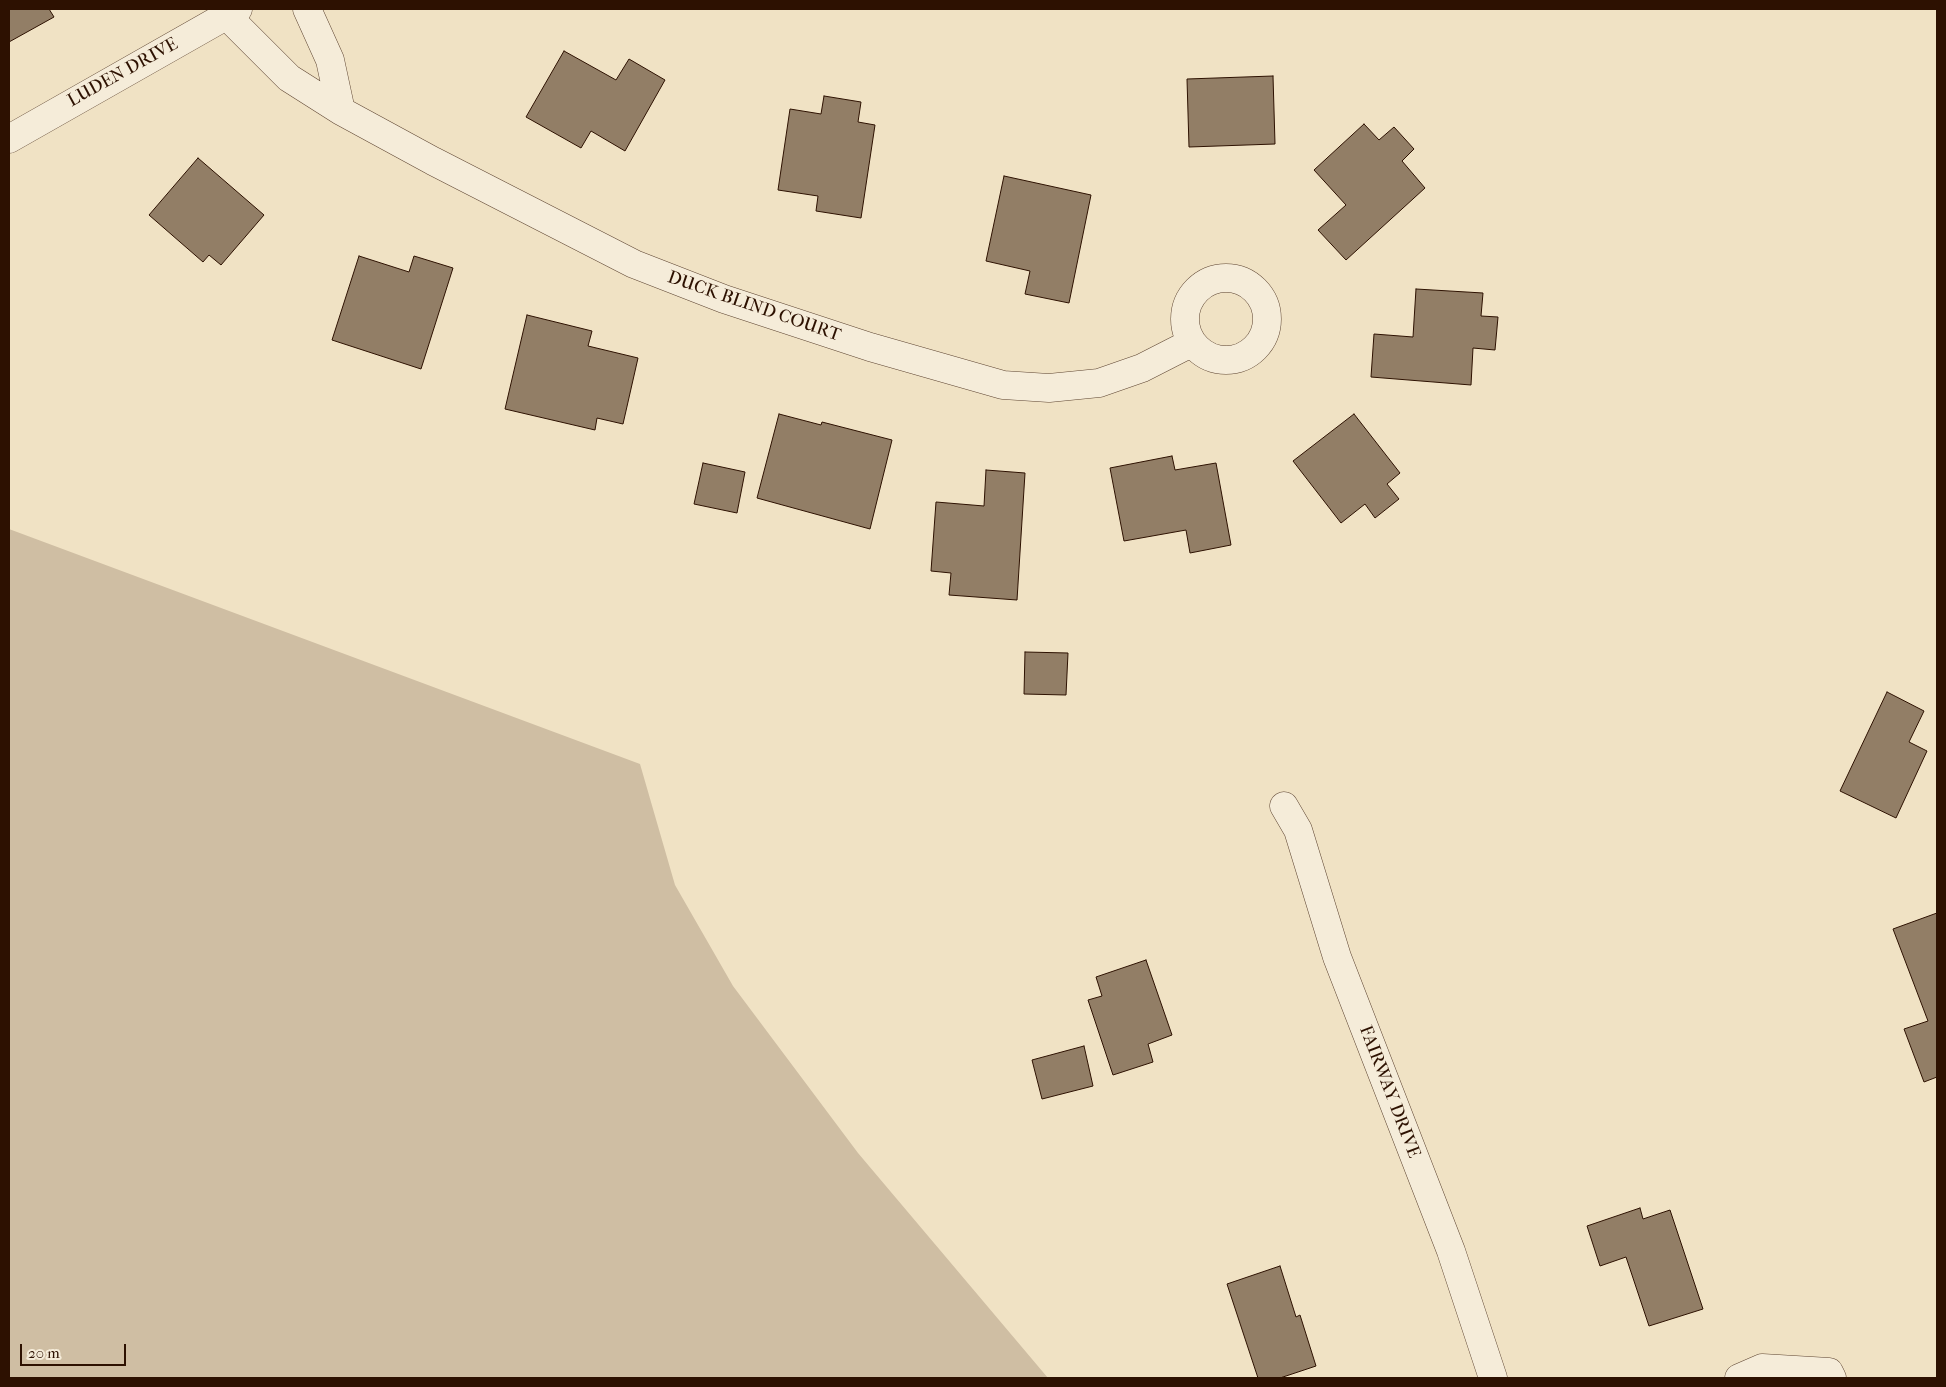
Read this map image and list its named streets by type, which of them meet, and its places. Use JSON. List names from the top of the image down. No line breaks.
{"streets":{"street":["LUDEN DRIVE","DUCK BLIND COURT","FAIRWAY DRIVE"]},"crossings":[["LUDEN DRIVE","DUCK BLIND COURT"]],"scale_bar":"20 m"}
